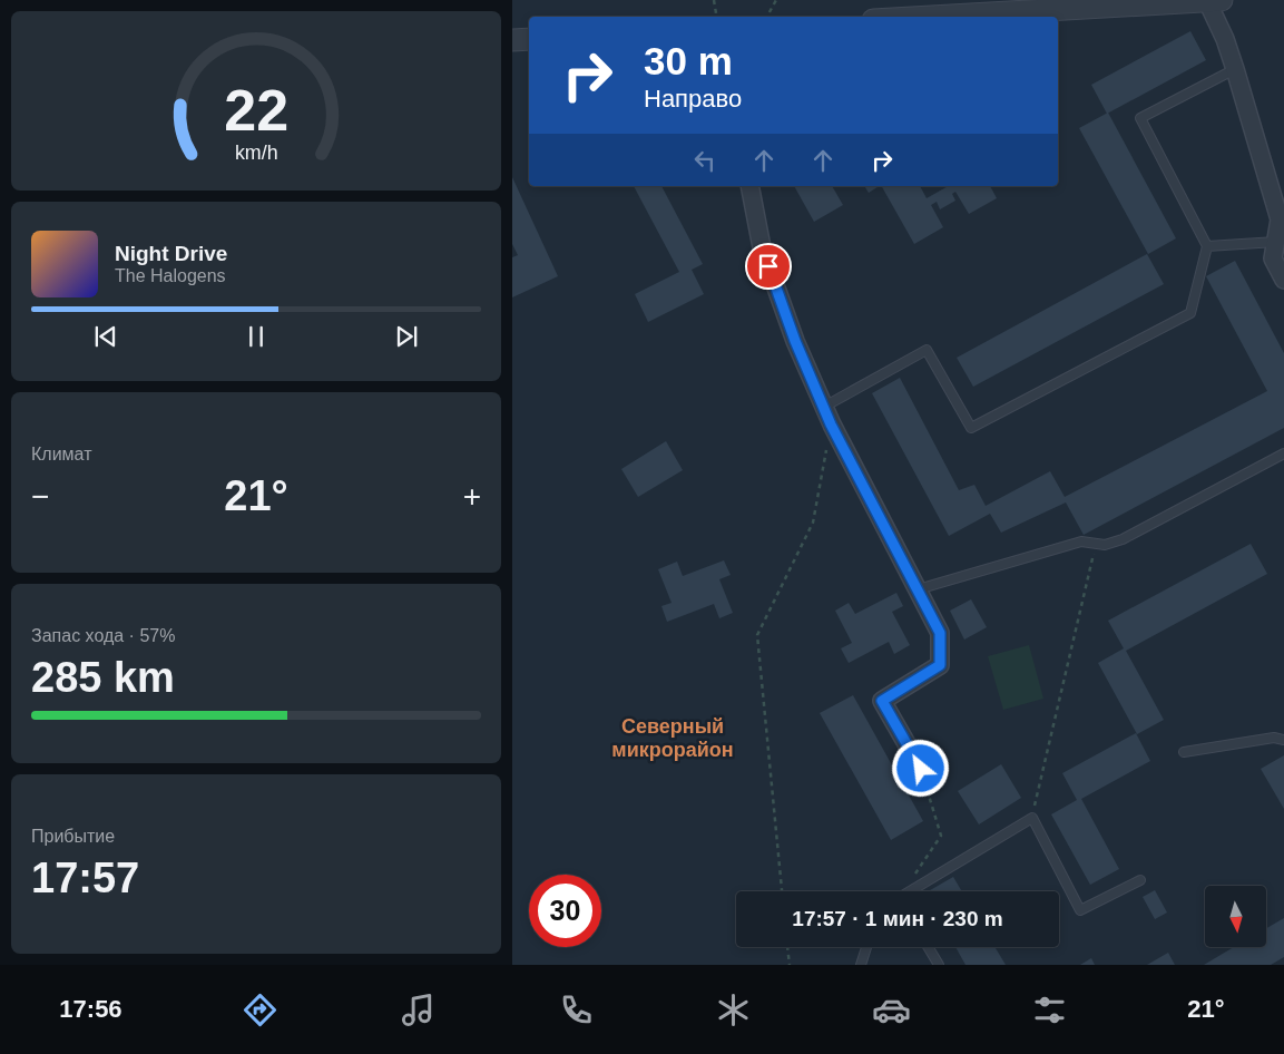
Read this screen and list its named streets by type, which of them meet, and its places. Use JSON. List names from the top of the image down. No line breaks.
{"districts":["Северный микрорайон"],"north":"bottom","page":{"turn":["30 m","Направо"],"song":["Night Drive","The Halogens"],"tile":["Климат",["Запас хода · 57%","285 km"],["Прибытие","17:57"]],"heat":["−","21°","+"],"limit":"30","trip":"17:57 · 1 мин · 230 m","tabs":["17:56","21°"],"gauge":["22","km/h"]}}
